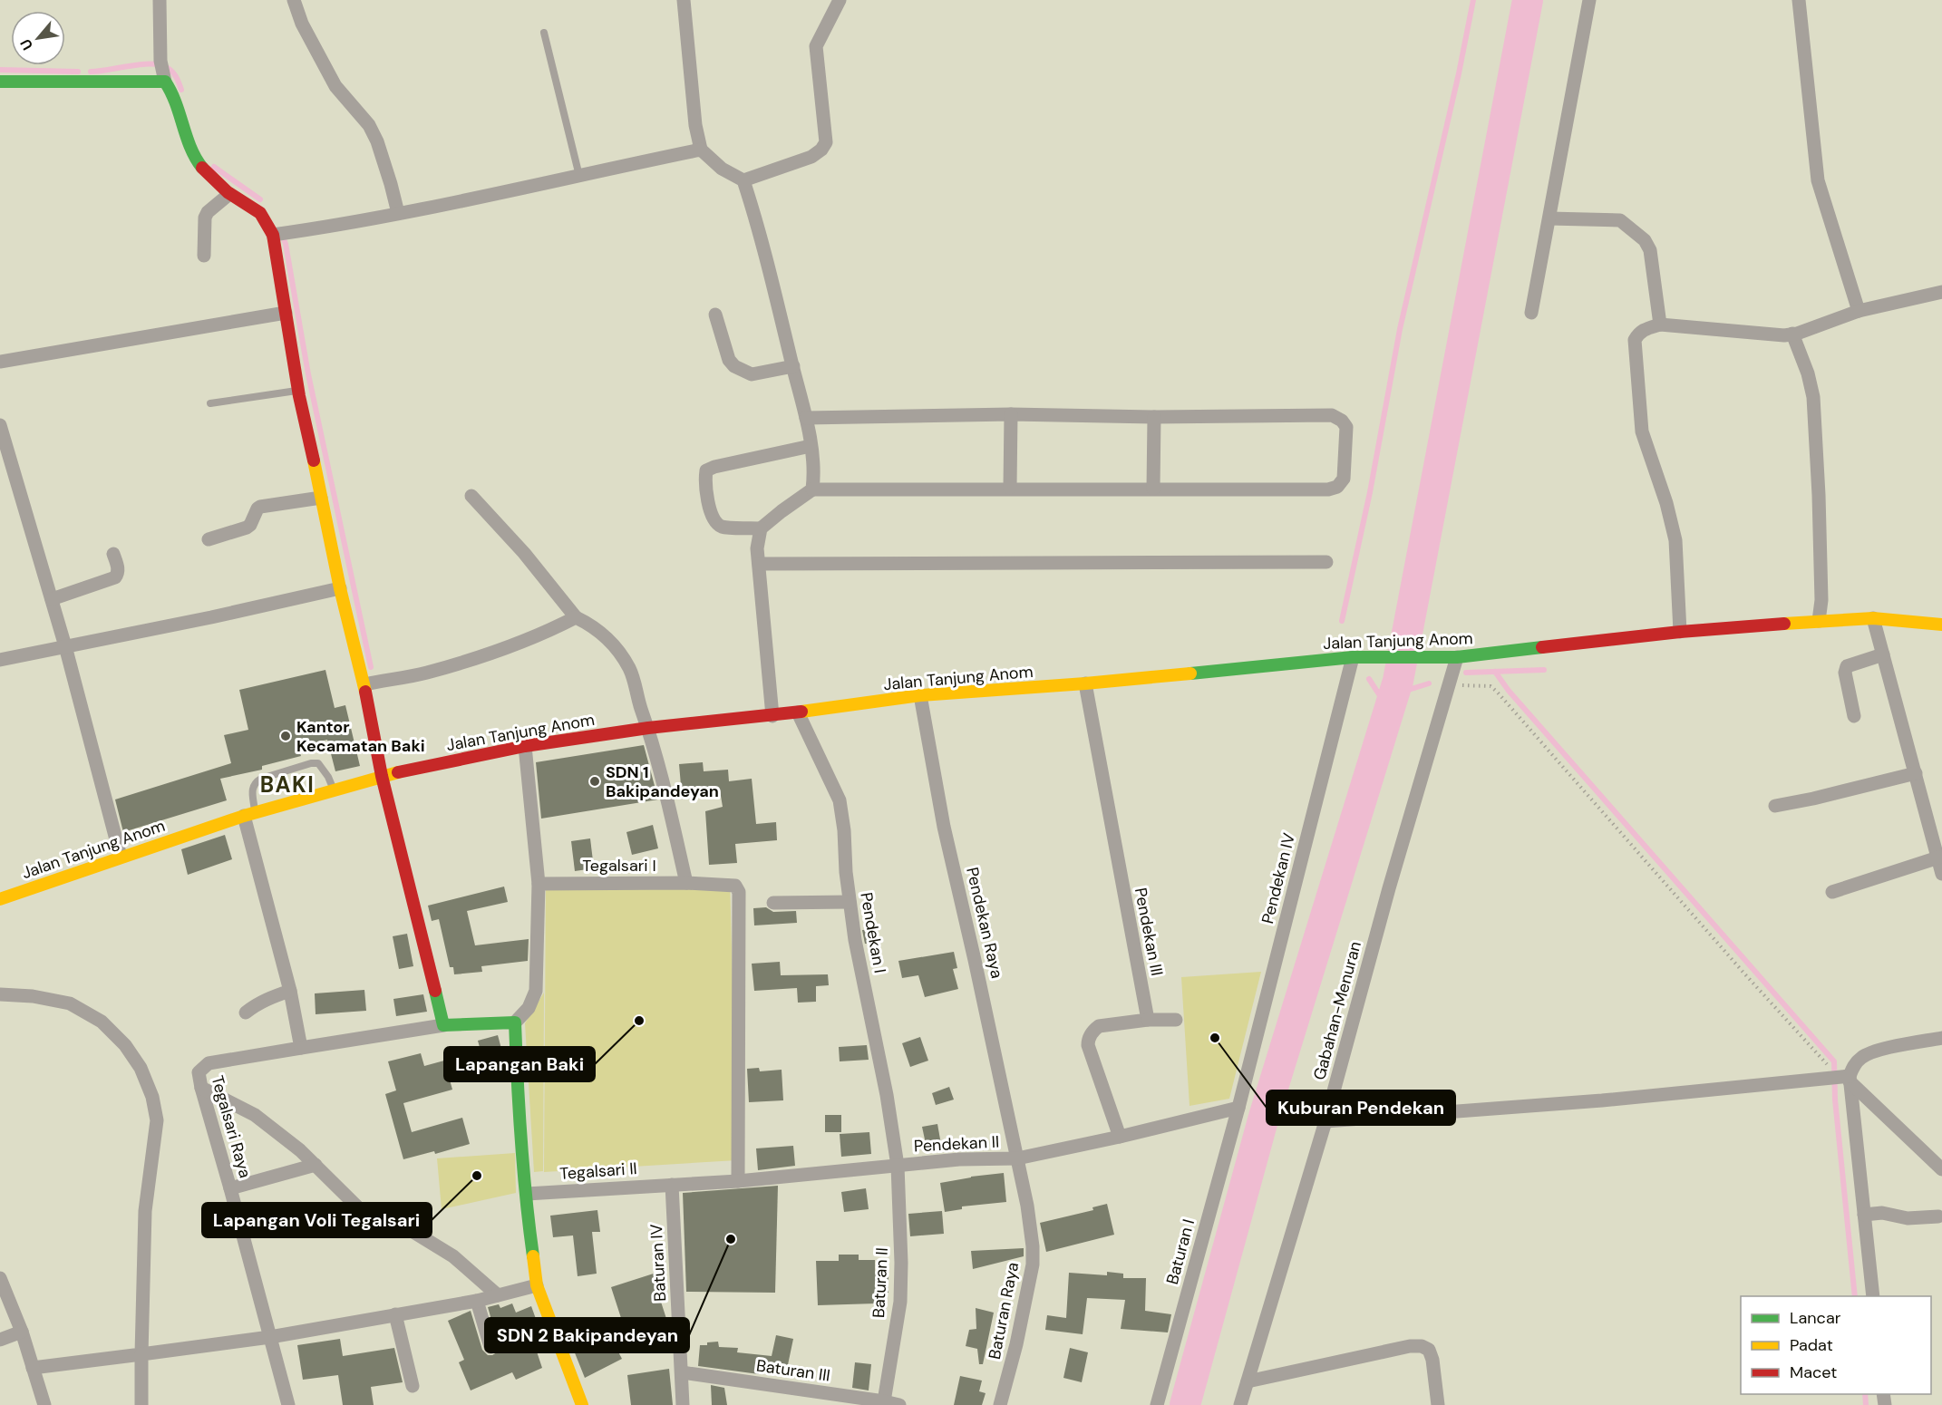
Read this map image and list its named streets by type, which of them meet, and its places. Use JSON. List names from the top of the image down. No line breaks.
{"streets":{"main road":["Jalan Tanjung Anom"],"street":["Tegalsari I","Pendekan IV","Pendekan Raya","Pendekan III","Pendekan I","Gabahan-Menuran","Tegalsari Raya","Pendekan II","Tegalsari II","Baturan I","Baturan IV","Baturan II","Baturan Raya","Baturan III"]},"crossings":[["Jalan Tanjung Anom","Tegalsari I"],["Jalan Tanjung Anom","Pendekan IV"],["Jalan Tanjung Anom","Pendekan Raya"],["Jalan Tanjung Anom","Pendekan III"],["Jalan Tanjung Anom","Pendekan I"],["Jalan Tanjung Anom","Gabahan-Menuran"],["Pendekan IV","Pendekan II"],["Pendekan IV","Baturan I"],["Pendekan Raya","Pendekan II"],["Pendekan Raya","Baturan Raya"],["Pendekan I","Pendekan II"],["Pendekan I","Baturan II"],["Pendekan II","Tegalsari II"],["Pendekan II","Baturan I"],["Pendekan II","Baturan IV"],["Pendekan II","Baturan II"],["Pendekan II","Baturan Raya"],["Tegalsari II","Baturan IV"],["Baturan IV","Baturan III"],["Baturan II","Baturan III"]],"districts":["BAKI"],"places":["Kantor Kecamatan Baki","SDN 1 Bakipandeyan","Lapangan Baki","Kuburan Pendekan","Lapangan Voli Tegalsari","SDN 2 Bakipandeyan"],"legend":["Lancar","Padat","Macet"],"north":"bottom left"}
